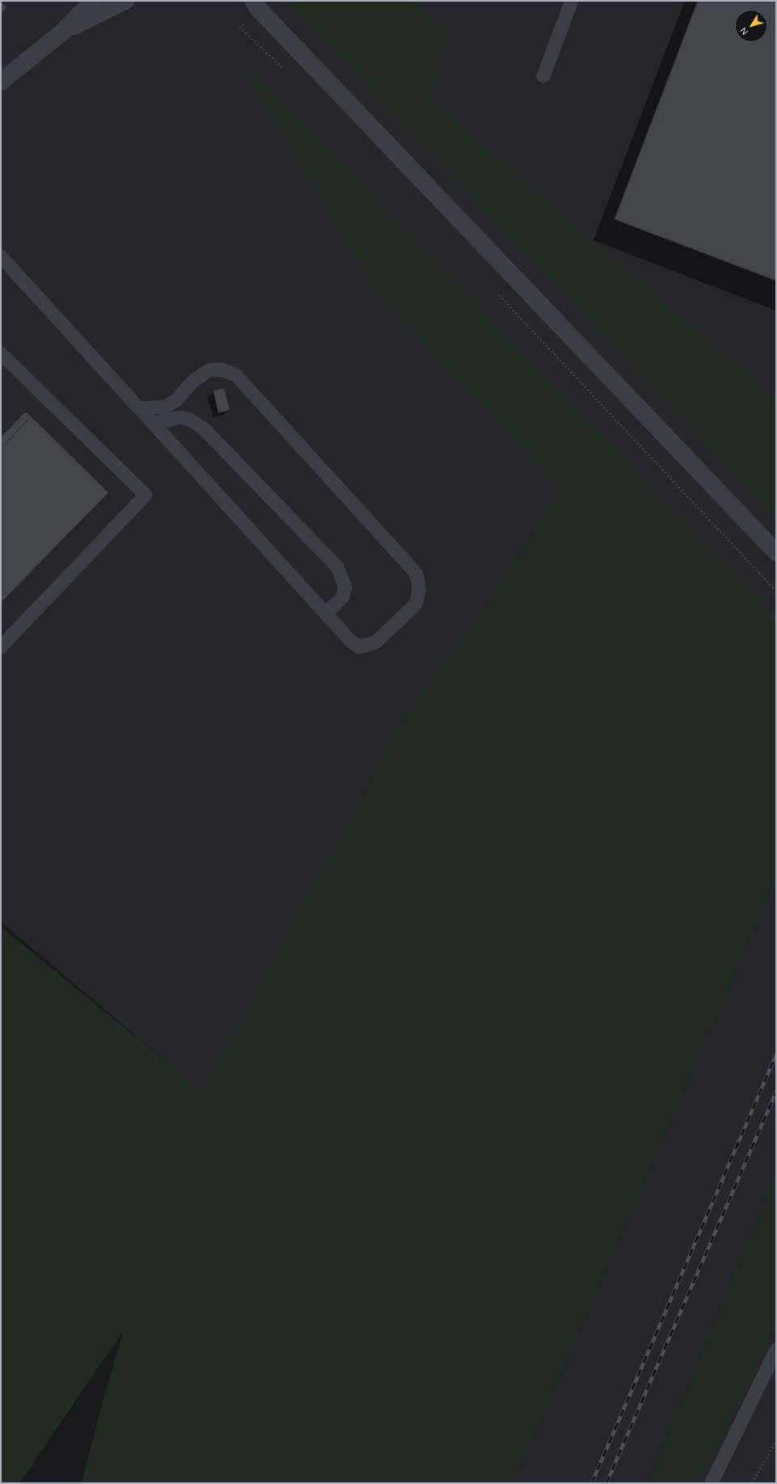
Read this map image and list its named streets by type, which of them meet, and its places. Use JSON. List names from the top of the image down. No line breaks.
{"north":"bottom left"}
